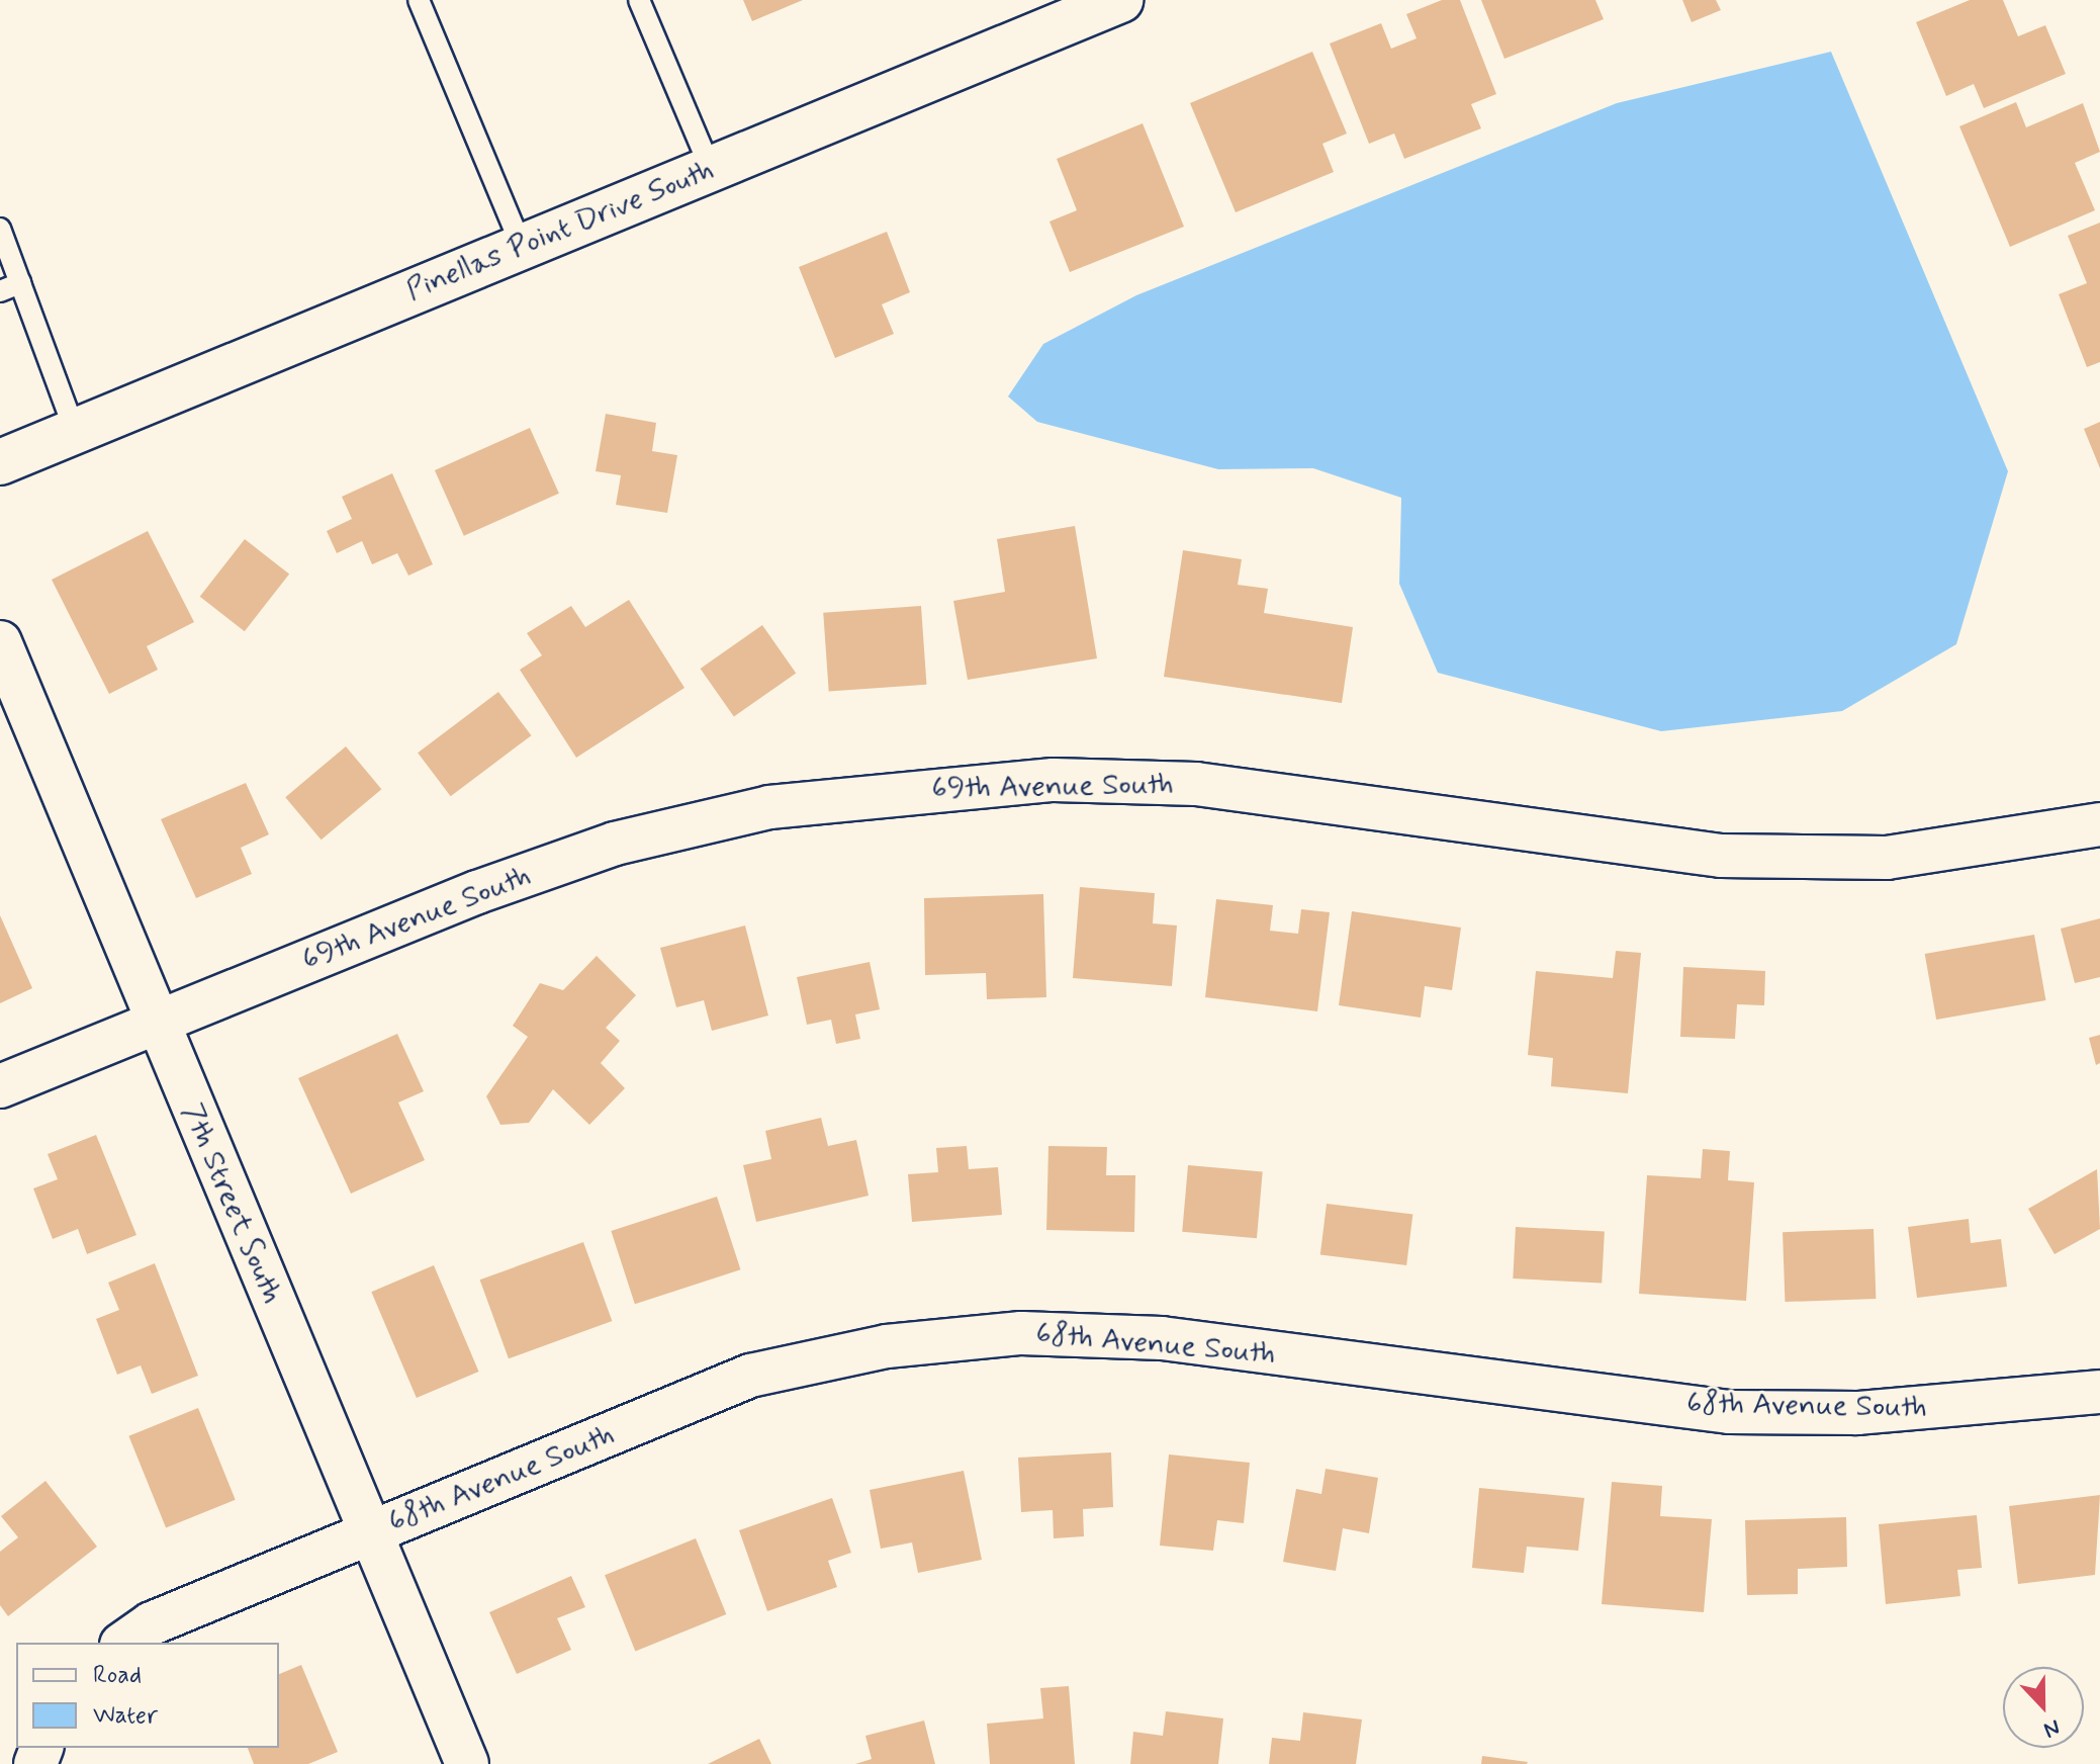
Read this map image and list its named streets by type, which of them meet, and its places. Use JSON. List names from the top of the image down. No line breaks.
{"streets":{"street":["Pinellas Point Drive South","69th Avenue South","7th Street South","68th Avenue South"]},"crossings":[["69th Avenue South","7th Street South"],["7th Street South","68th Avenue South"]],"legend":["Road","Water"],"north":"bottom"}
